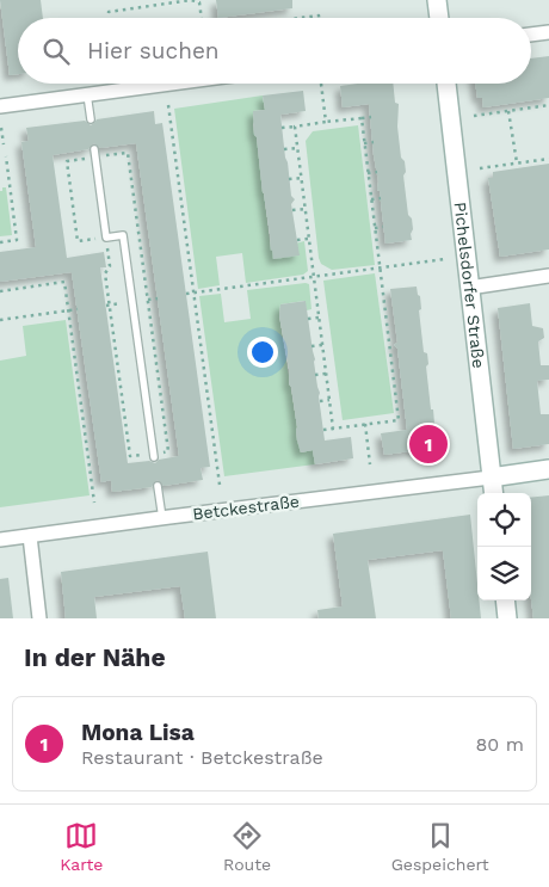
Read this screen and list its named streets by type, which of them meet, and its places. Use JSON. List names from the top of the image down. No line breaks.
{"streets":{"street":["Pichelsdorfer Straße","Betckestraße"]},"crossings":[["Pichelsdorfer Straße","Betckestraße"]],"page":{"search":"Hier suchen","pins":"1","heading":"In der Nähe","list":[{"mark":"1","name":"Mona Lisa","note":"Restaurant · Betckestraße","value":"80 m"}],"nav":["Karte","Route","Gespeichert"]}}
